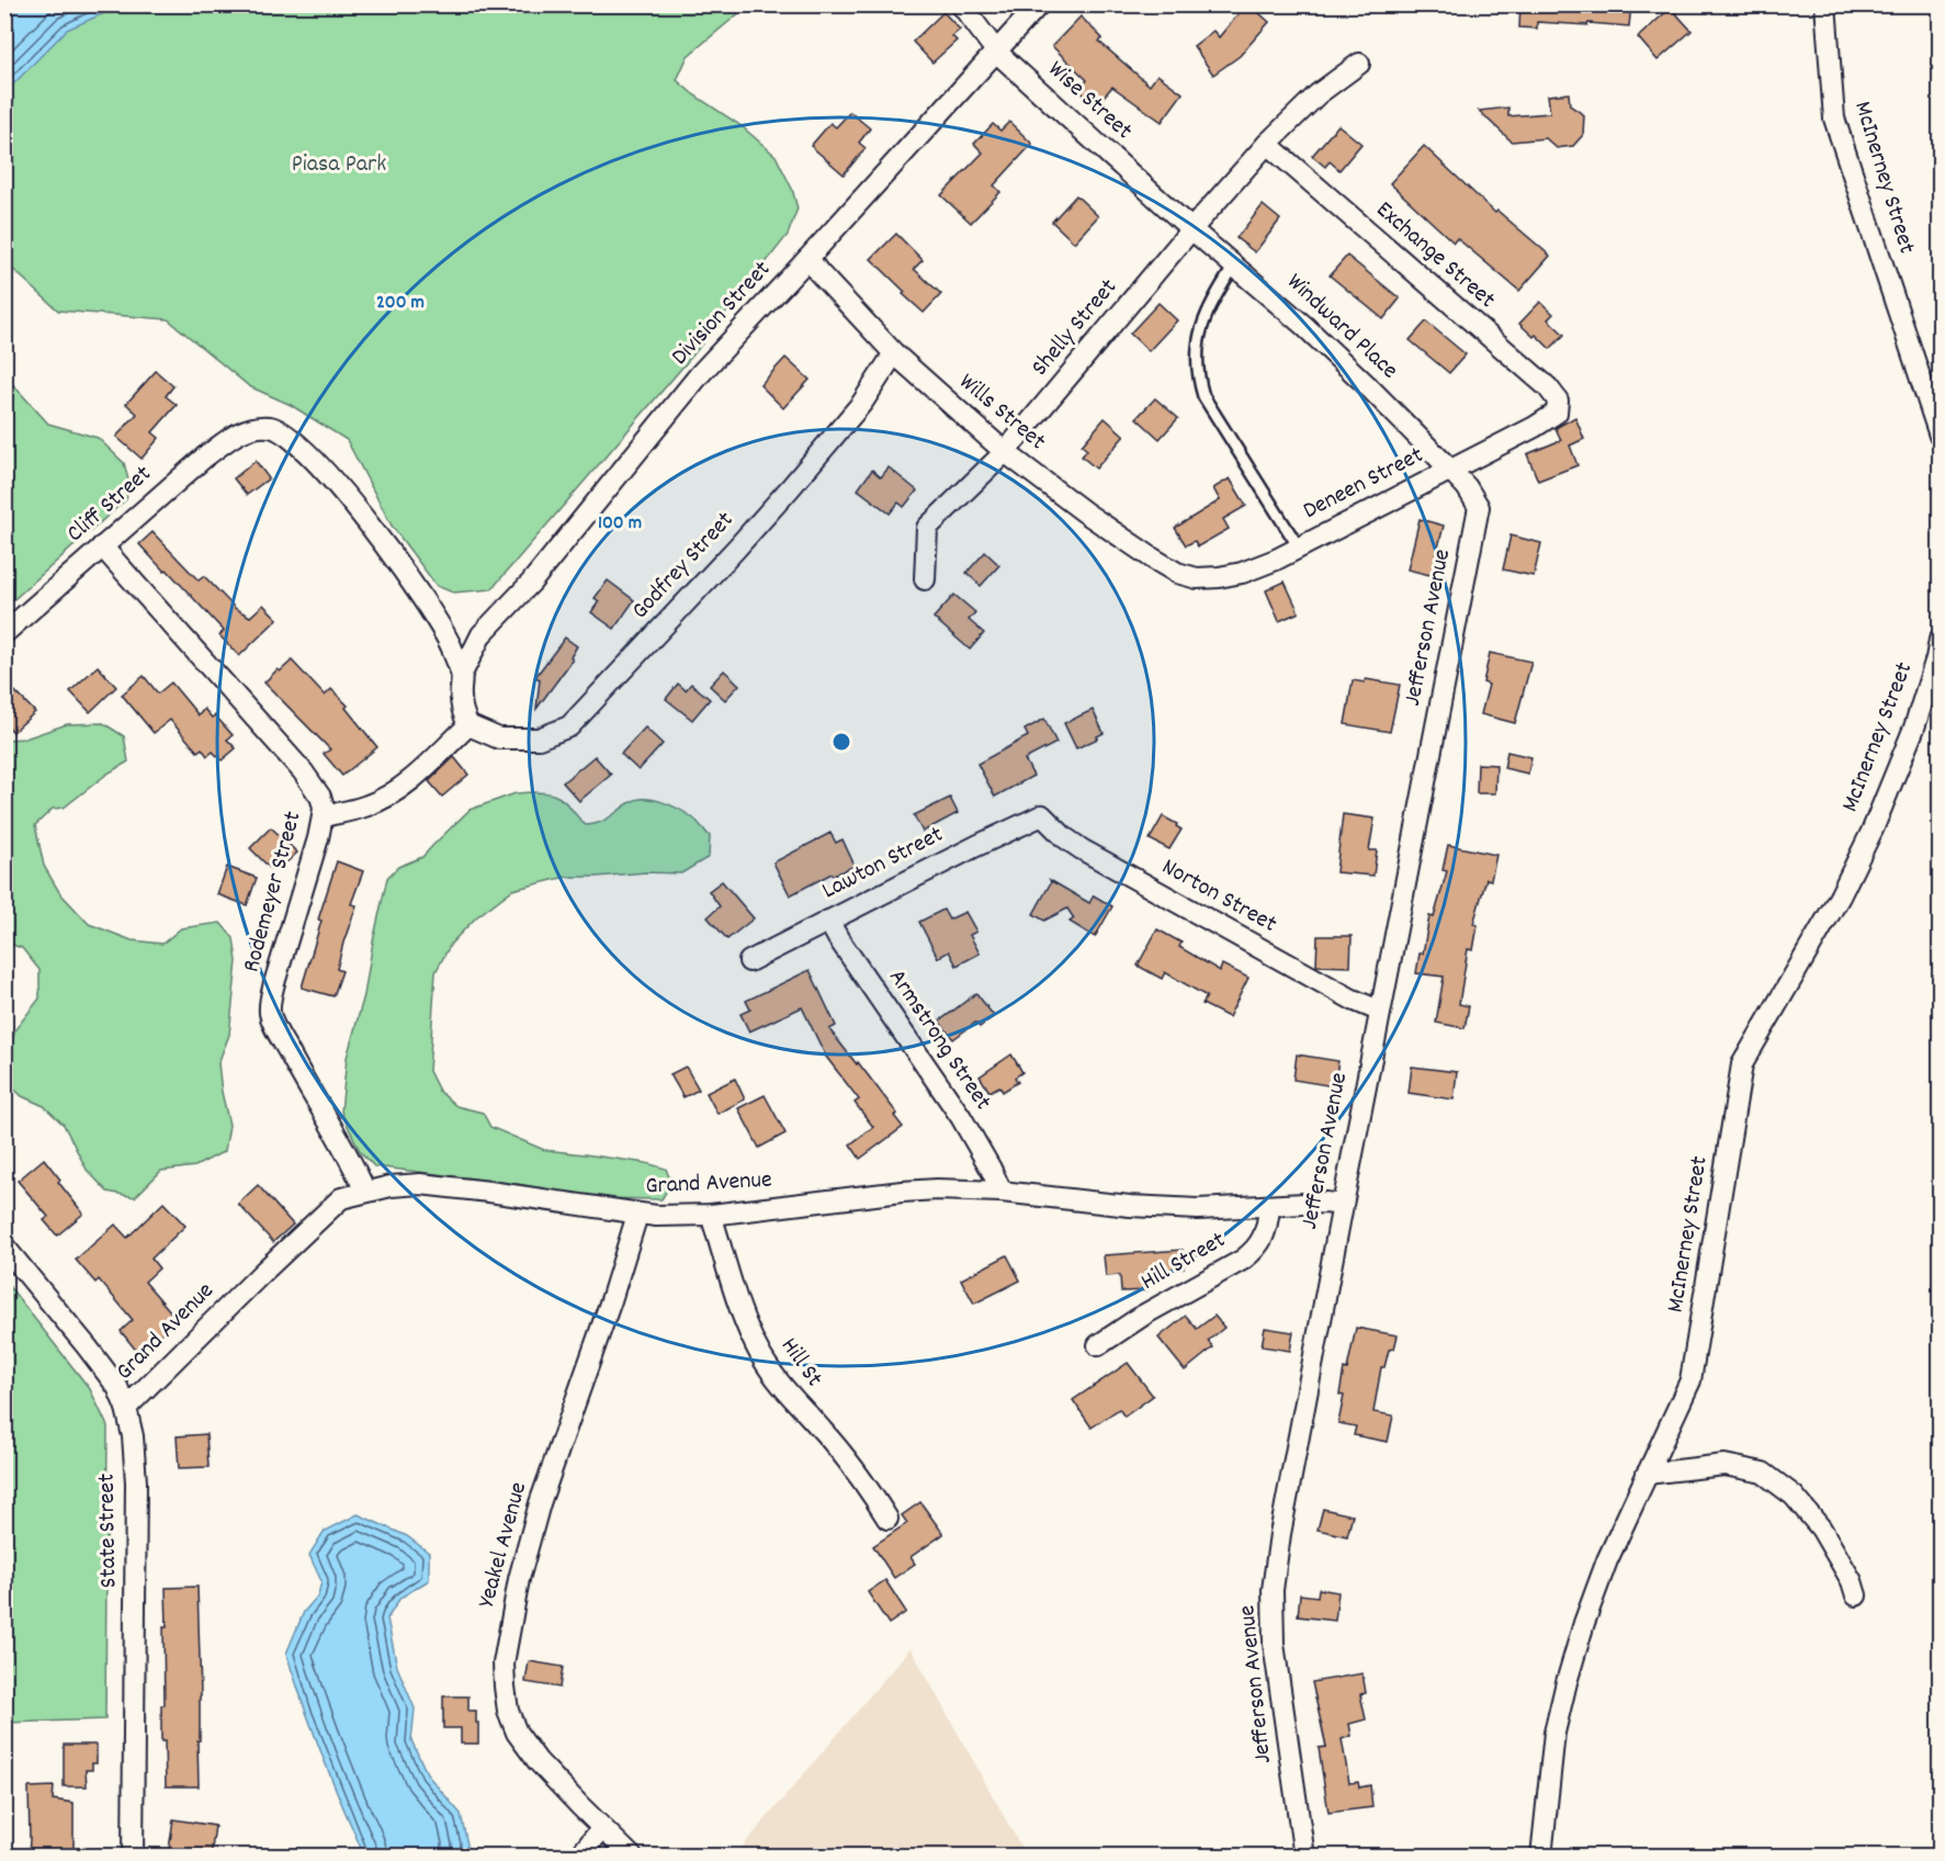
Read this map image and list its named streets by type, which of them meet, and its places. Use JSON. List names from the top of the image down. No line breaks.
{"streets":{"street":["Wise Street","McInerney Street","Exchange Street","Division Street","Windward Place","Shelly Street","Wills Street","Deneen Street","Cliff Street","Godfrey Street","Jefferson Avenue","Lawton Street","Rodemeyer Street","Norton Street","Armstrong Street","Grand Avenue","Hill Street","Hill St","State Street","Yeakel Avenue"]},"crossings":[["Wise Street","Division Street"],["Wise Street","Windward Place"],["Wise Street","Shelly Street"],["Exchange Street","Shelly Street"],["Exchange Street","Deneen Street"],["Division Street","Wills Street"],["Division Street","Cliff Street"],["Windward Place","Shelly Street"],["Windward Place","Deneen Street"],["Windward Place","Jefferson Avenue"],["Shelly Street","Wills Street"],["Wills Street","Deneen Street"],["Wills Street","Godfrey Street"],["Deneen Street","Jefferson Avenue"],["Cliff Street","Rodemeyer Street"],["Jefferson Avenue","Norton Street"],["Jefferson Avenue","Grand Avenue"],["Lawton Street","Norton Street"],["Lawton Street","Armstrong Street"],["Rodemeyer Street","Grand Avenue"],["Armstrong Street","Grand Avenue"],["Grand Avenue","Hill Street"],["Grand Avenue","Hill St"],["Grand Avenue","State Street"],["Grand Avenue","Yeakel Avenue"]],"parks":["Piasa Park"],"rings":["200 m","100 m"]}
